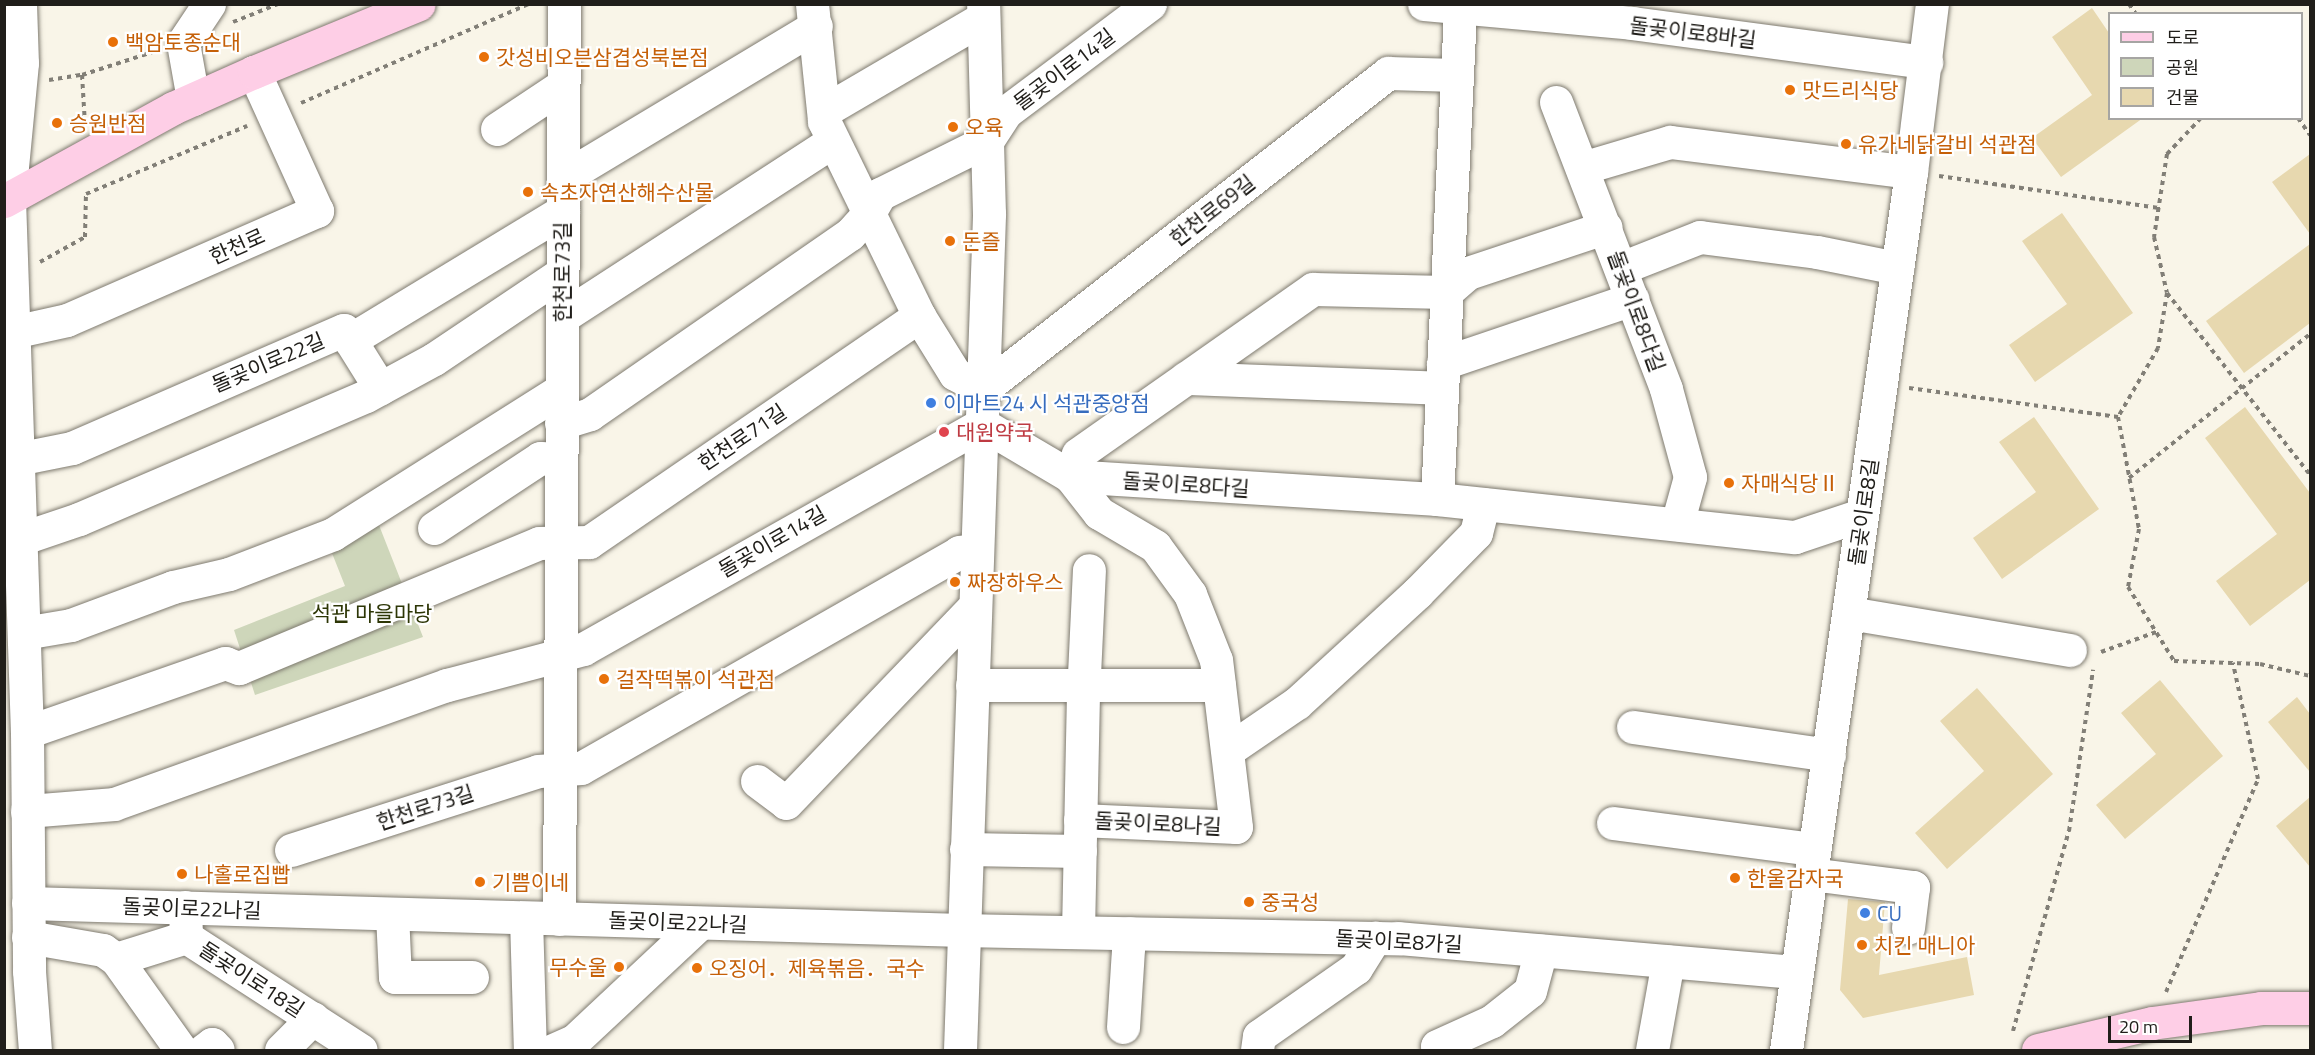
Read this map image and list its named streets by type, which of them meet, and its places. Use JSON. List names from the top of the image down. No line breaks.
{"streets":{"street":["돌곶이로8바길","돌곶이로14길","한천로69길","한천로","한천로73길","돌곶이로8다길","돌곶이로22길","한천로71길","돌곶이로8길","돌곶이로8나길","돌곶이로22나길","돌곶이로8가길","돌곶이로18길"]},"crossings":[["돌곶이로8바길","돌곶이로8길"],["돌곶이로14길","한천로69길"],["돌곶이로14길","한천로73길"],["돌곶이로14길","돌곶이로8다길"],["돌곶이로14길","돌곶이로8나길"],["돌곶이로14길","돌곶이로22나길"],["돌곶이로14길","돌곶이로8가길"],["한천로73길","돌곶이로22길"],["한천로73길","한천로71길"],["한천로73길","돌곶이로22나길"],["돌곶이로8다길","돌곶이로8길"],["돌곶이로8다길","돌곶이로8나길"],["돌곶이로8길","돌곶이로8가길"],["돌곶이로22나길","돌곶이로8가길"],["돌곶이로22나길","돌곶이로18길"]],"parks":["석관 마을마당"],"places":["백암토종순대","갓성비오븐삼겹성북본점","맛드리식당","승원반점","오육","유가네닭갈비 석관점","속초자연산해수산물","돈즐","이마트24 시 석관중앙점","대원약국","자매식당Ⅱ","짜장하우스","걸작떡볶이 석관점","나홀로집빱","한울감자국","기쁨이네","중국성","CU","치킨 매니아","무수울","오징어．제육볶음．국수"],"legend":["도로","공원","건물"],"scale_bar":"20 m"}
